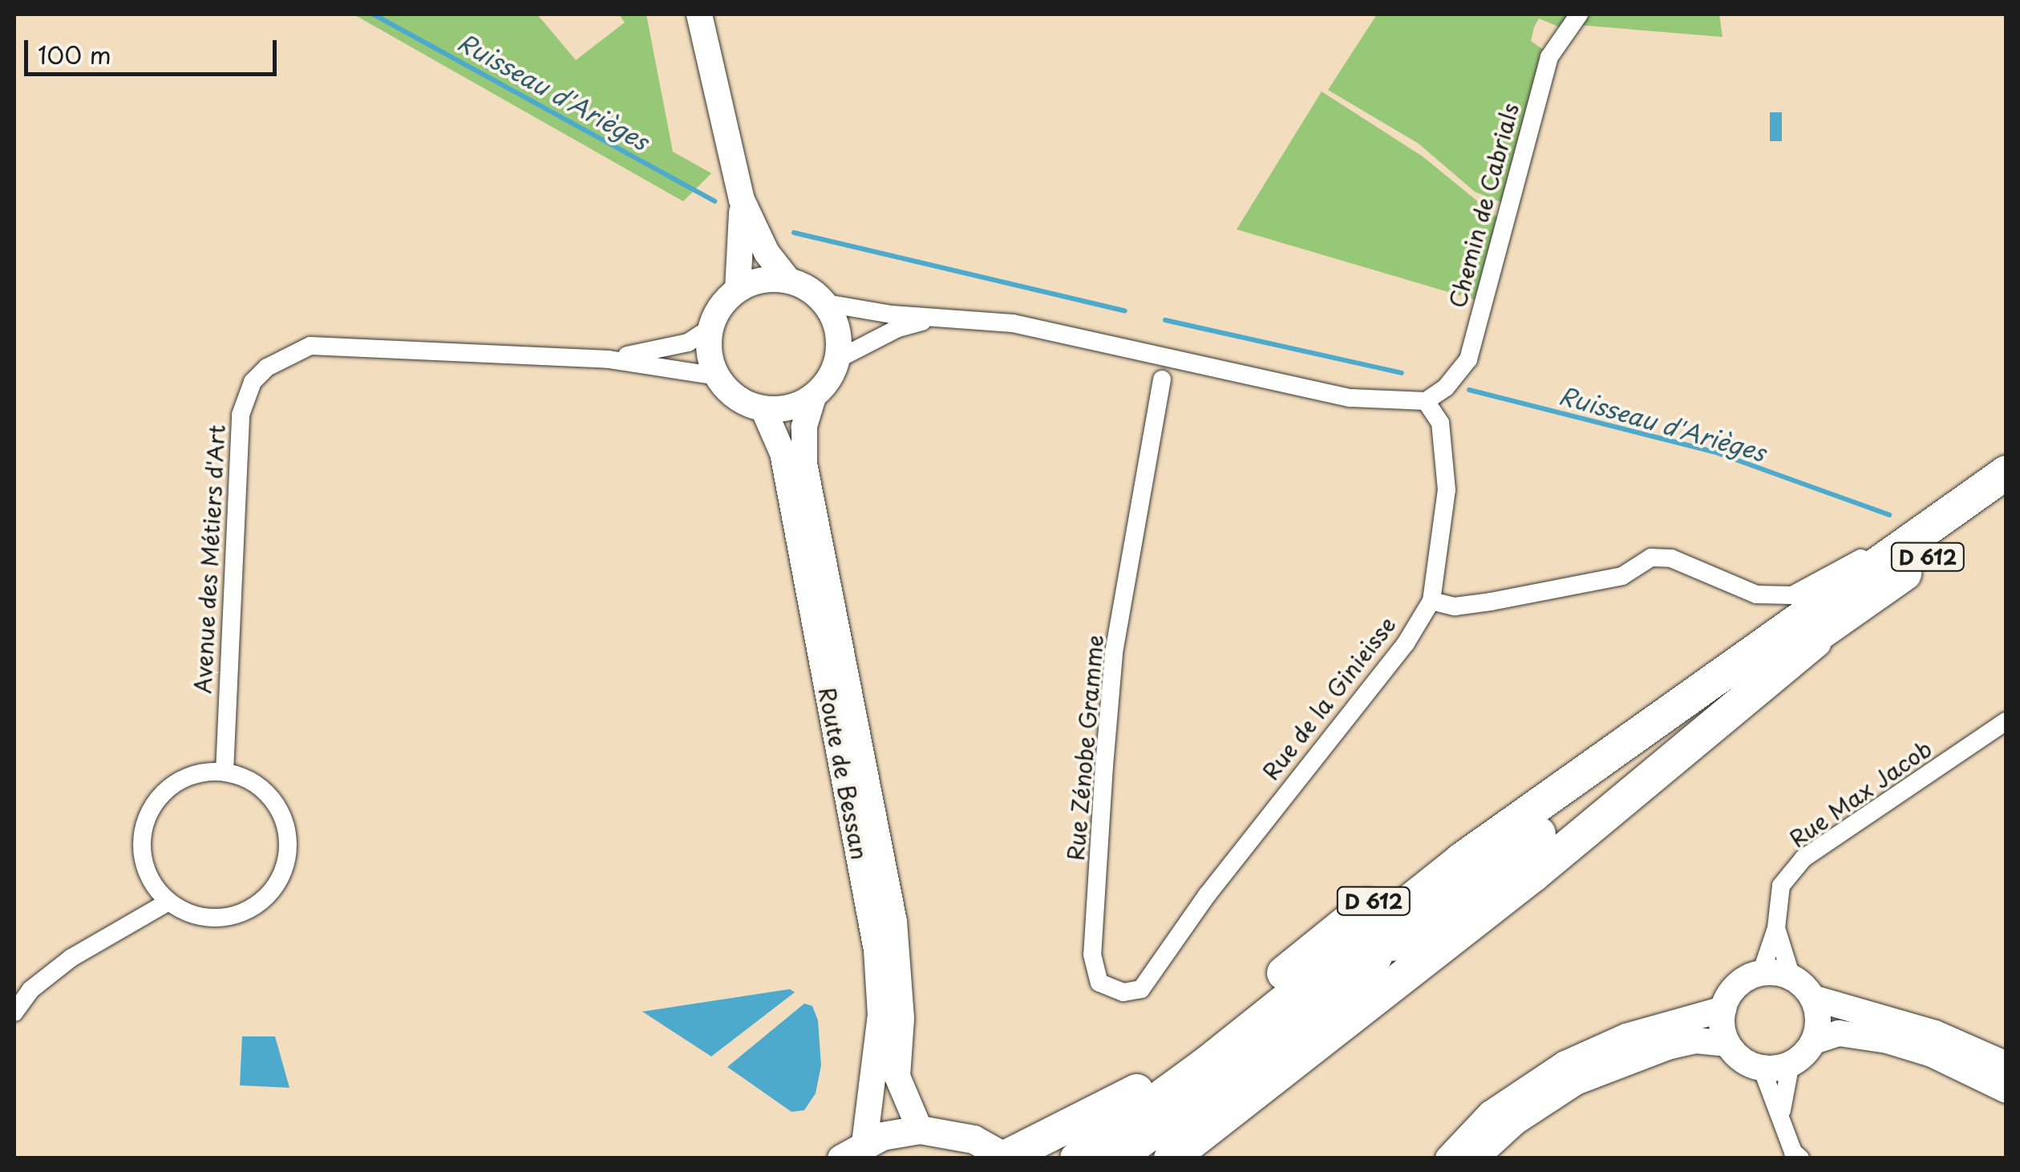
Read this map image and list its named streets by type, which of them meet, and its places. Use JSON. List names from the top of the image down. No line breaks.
{"streets":{"highway":["D 612"],"street":["Chemin de Cabrials","Avenue des Métiers d'Art","Rue de la Ginieisse","Rue Zénobe Gramme","Route de Bessan","Rue Max Jacob"]},"crossings":[["Chemin de Cabrials","Rue de la Ginieisse"],["Avenue des Métiers d'Art","Route de Bessan"],["Rue de la Ginieisse","Rue Zénobe Gramme"]],"water":["Ruisseau d'Arièges"],"scale_bar":"100 m"}
